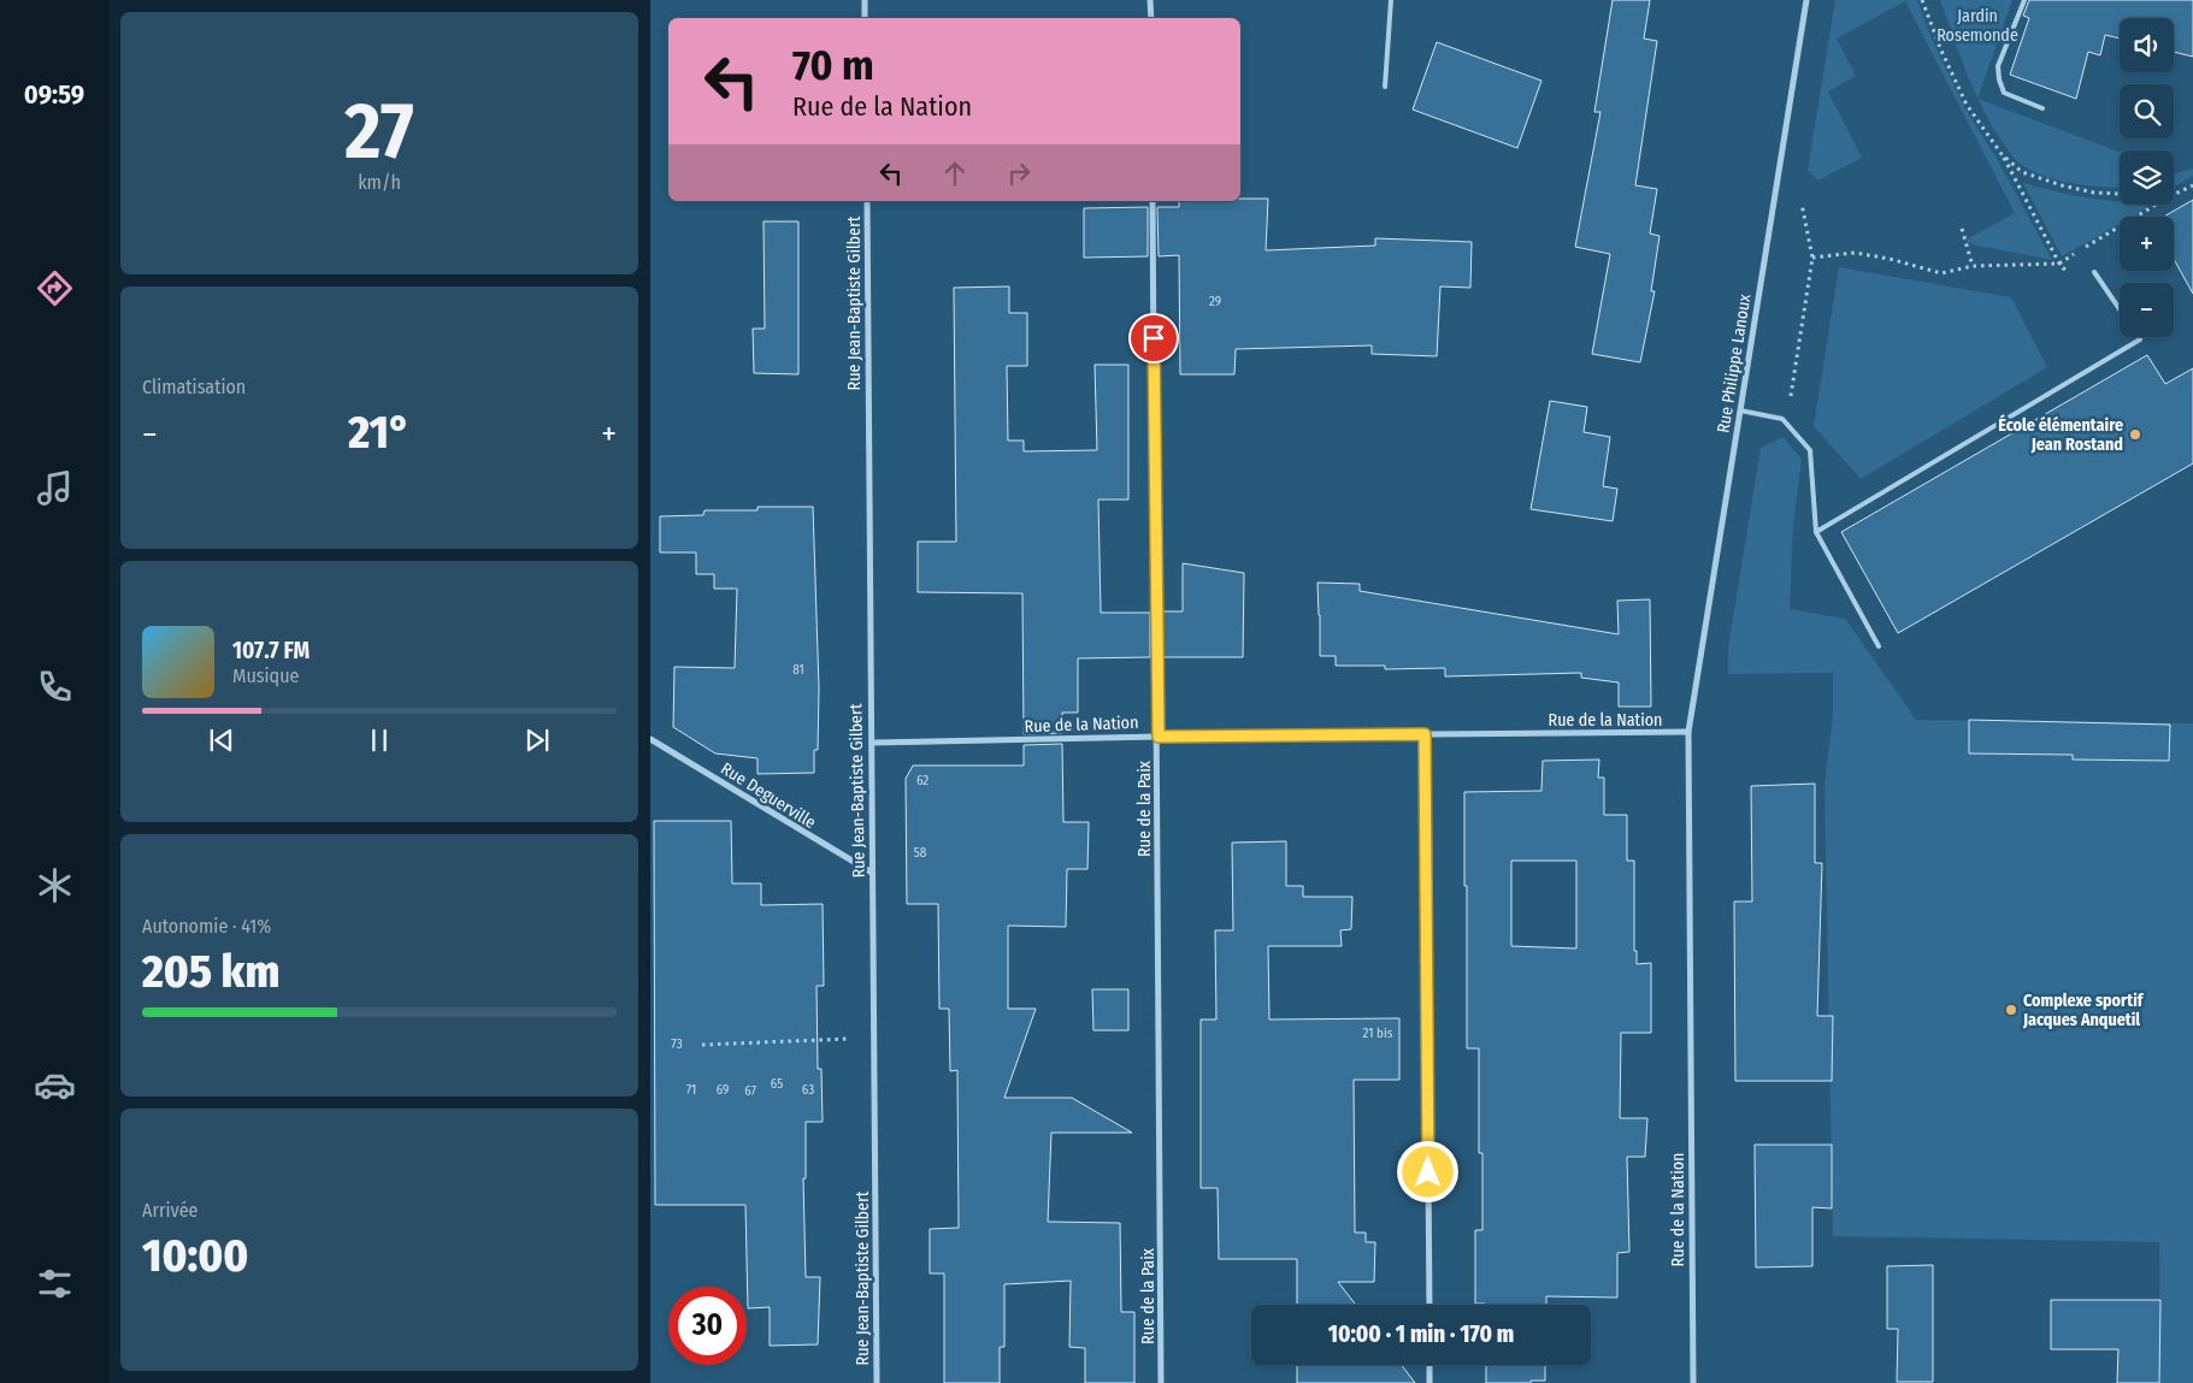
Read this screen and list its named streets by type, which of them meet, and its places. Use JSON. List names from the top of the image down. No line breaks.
{"streets":{"street":["Rue Jean-Baptiste Gilbert","Rue Philippe Lanoux","Rue de la Nation","Rue Deguerville","Rue de la Paix"]},"crossings":[["Rue Jean-Baptiste Gilbert","Rue de la Nation"],["Rue Jean-Baptiste Gilbert","Rue Deguerville"],["Rue Philippe Lanoux","Rue de la Nation"],["Rue de la Nation","Rue de la Paix"]],"parks":["Jardin Rosemonde"],"places":["École élémentaire Jean Rostand","Complexe sportif Jacques Anquetil"],"house_numbers":["29","81","62","58","21 bis","73","65","71","69","63","67"],"page":{"tabs":"09:59","tile":[["27","km/h"],"Climatisation",["Autonomie · 41%","205 km"],["Arrivée","10:00"]],"map_buttons":["+","−"],"turn":["70 m","Rue de la Nation"],"heat":["−","21°","+"],"song":["107.7 FM","Musique"],"limit":"30","trip":"10:00 · 1 min · 170 m"}}
